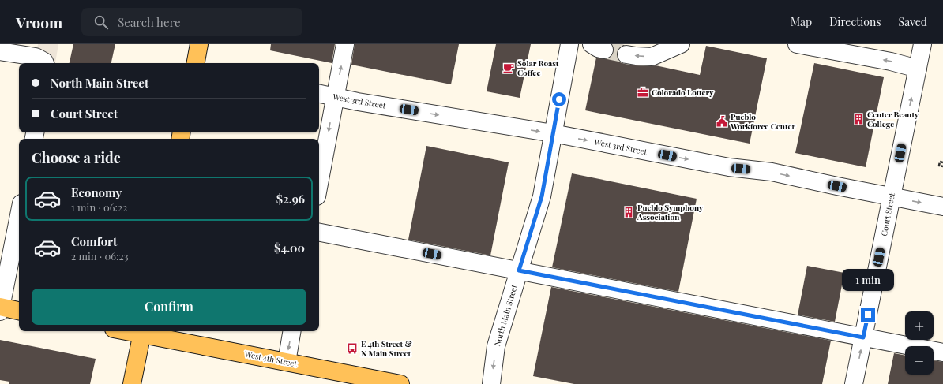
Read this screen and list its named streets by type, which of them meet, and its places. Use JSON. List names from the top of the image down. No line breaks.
{"streets":{"main road":["West 4th Street"],"street":["West 3rd Street","Court Street","North Main Street"]},"crossings":[["West 3rd Street","Court Street"],["West 3rd Street","North Main Street"]],"one_way":["Court Street"],"places":{"cafe":["Solar Roast Coffee"],"office":["Colorado Lottery"],"building":["Center Beauty College","Pueblo Symphony Association"],"public building":["Pueblo Workforce Center"],"bus stop":["E 4th Street & N Main Street"]},"page":{"header":"Vroom","search":"Search here","nav":["Map","Directions","Saved"],"banner":["North Main Street","Court Street"],"heading":"Choose a ride","list":[{"name":"Economy","note":"1 min · 06:22","value":"$2.96"},{"name":"Comfort","note":"2 min · 06:23","value":"$4.00"}],"bubble":"1 min","buttons":"Confirm","map_buttons":["+","−"]}}
